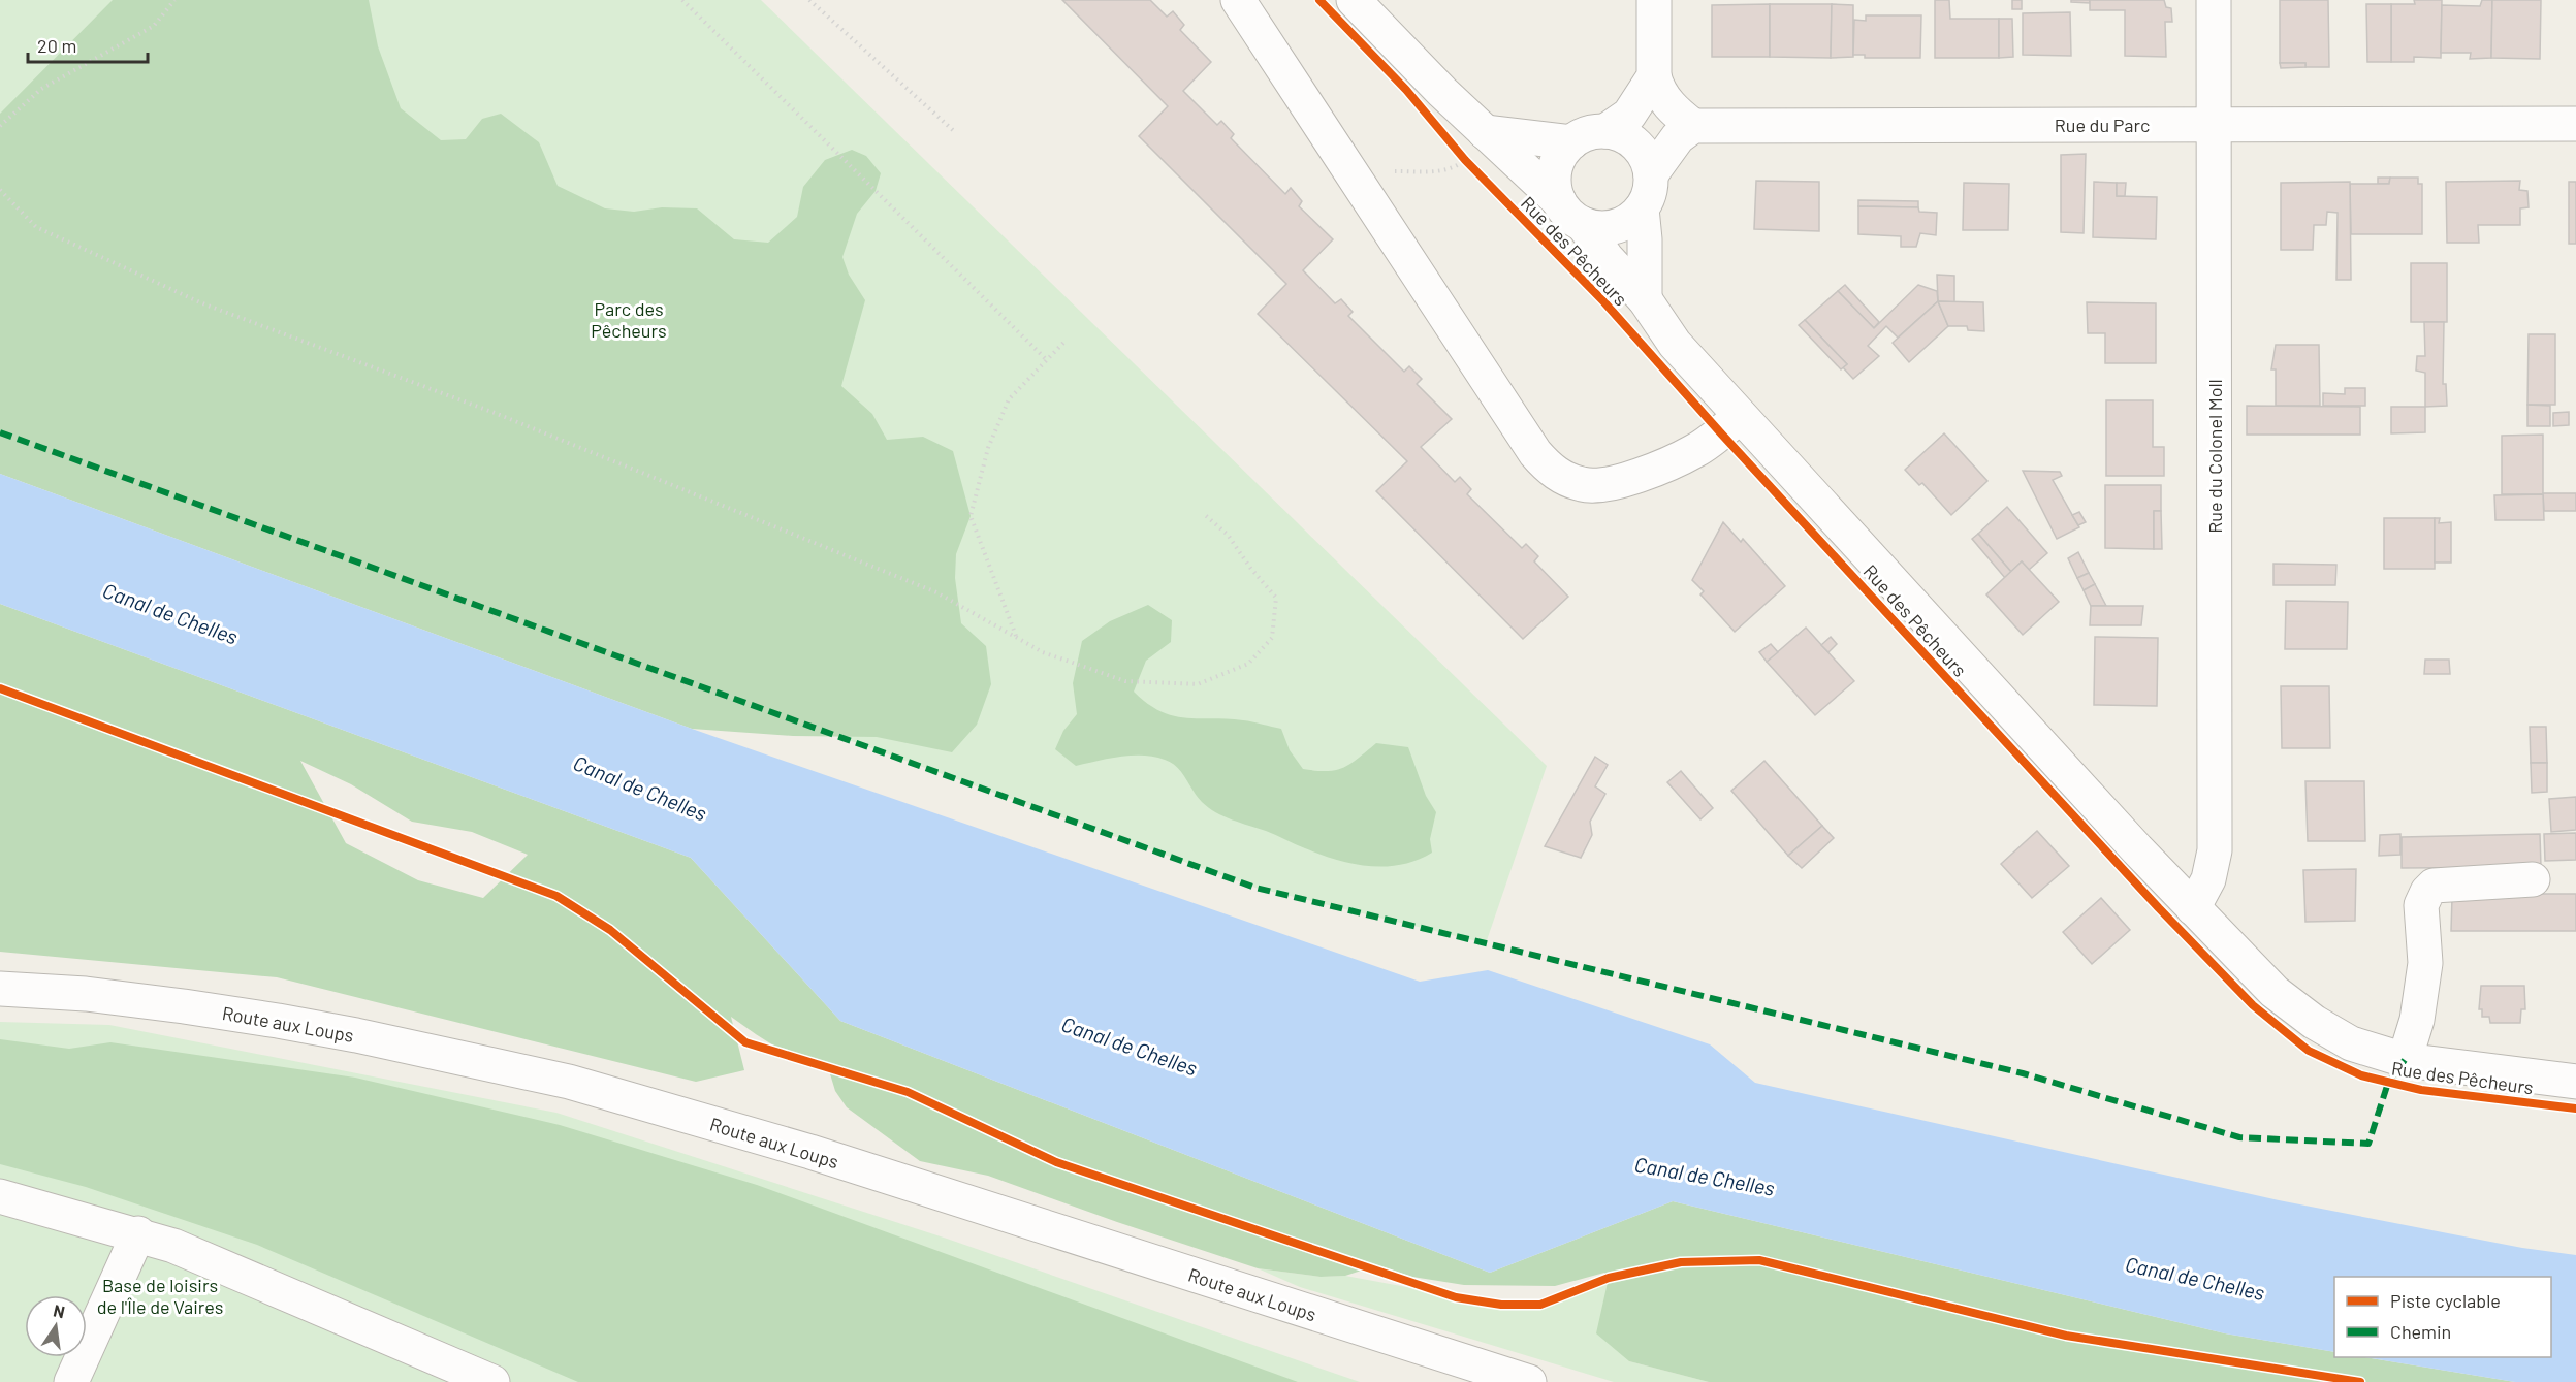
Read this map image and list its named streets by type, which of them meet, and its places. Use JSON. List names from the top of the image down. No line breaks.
{"streets":{"street":["Rue du Parc","Rue des Pêcheurs","Rue du Colonel Moll","Route aux Loups"]},"crossings":[["Rue du Parc","Rue du Colonel Moll"],["Rue des Pêcheurs","Rue du Colonel Moll"]],"water":["Canal de Chelles"],"parks":["Parc des Pêcheurs","Base de loisirs de l'Île de Vaires"],"legend":["Piste cyclable","Chemin"],"scale_bar":"20 m","north":"top"}
